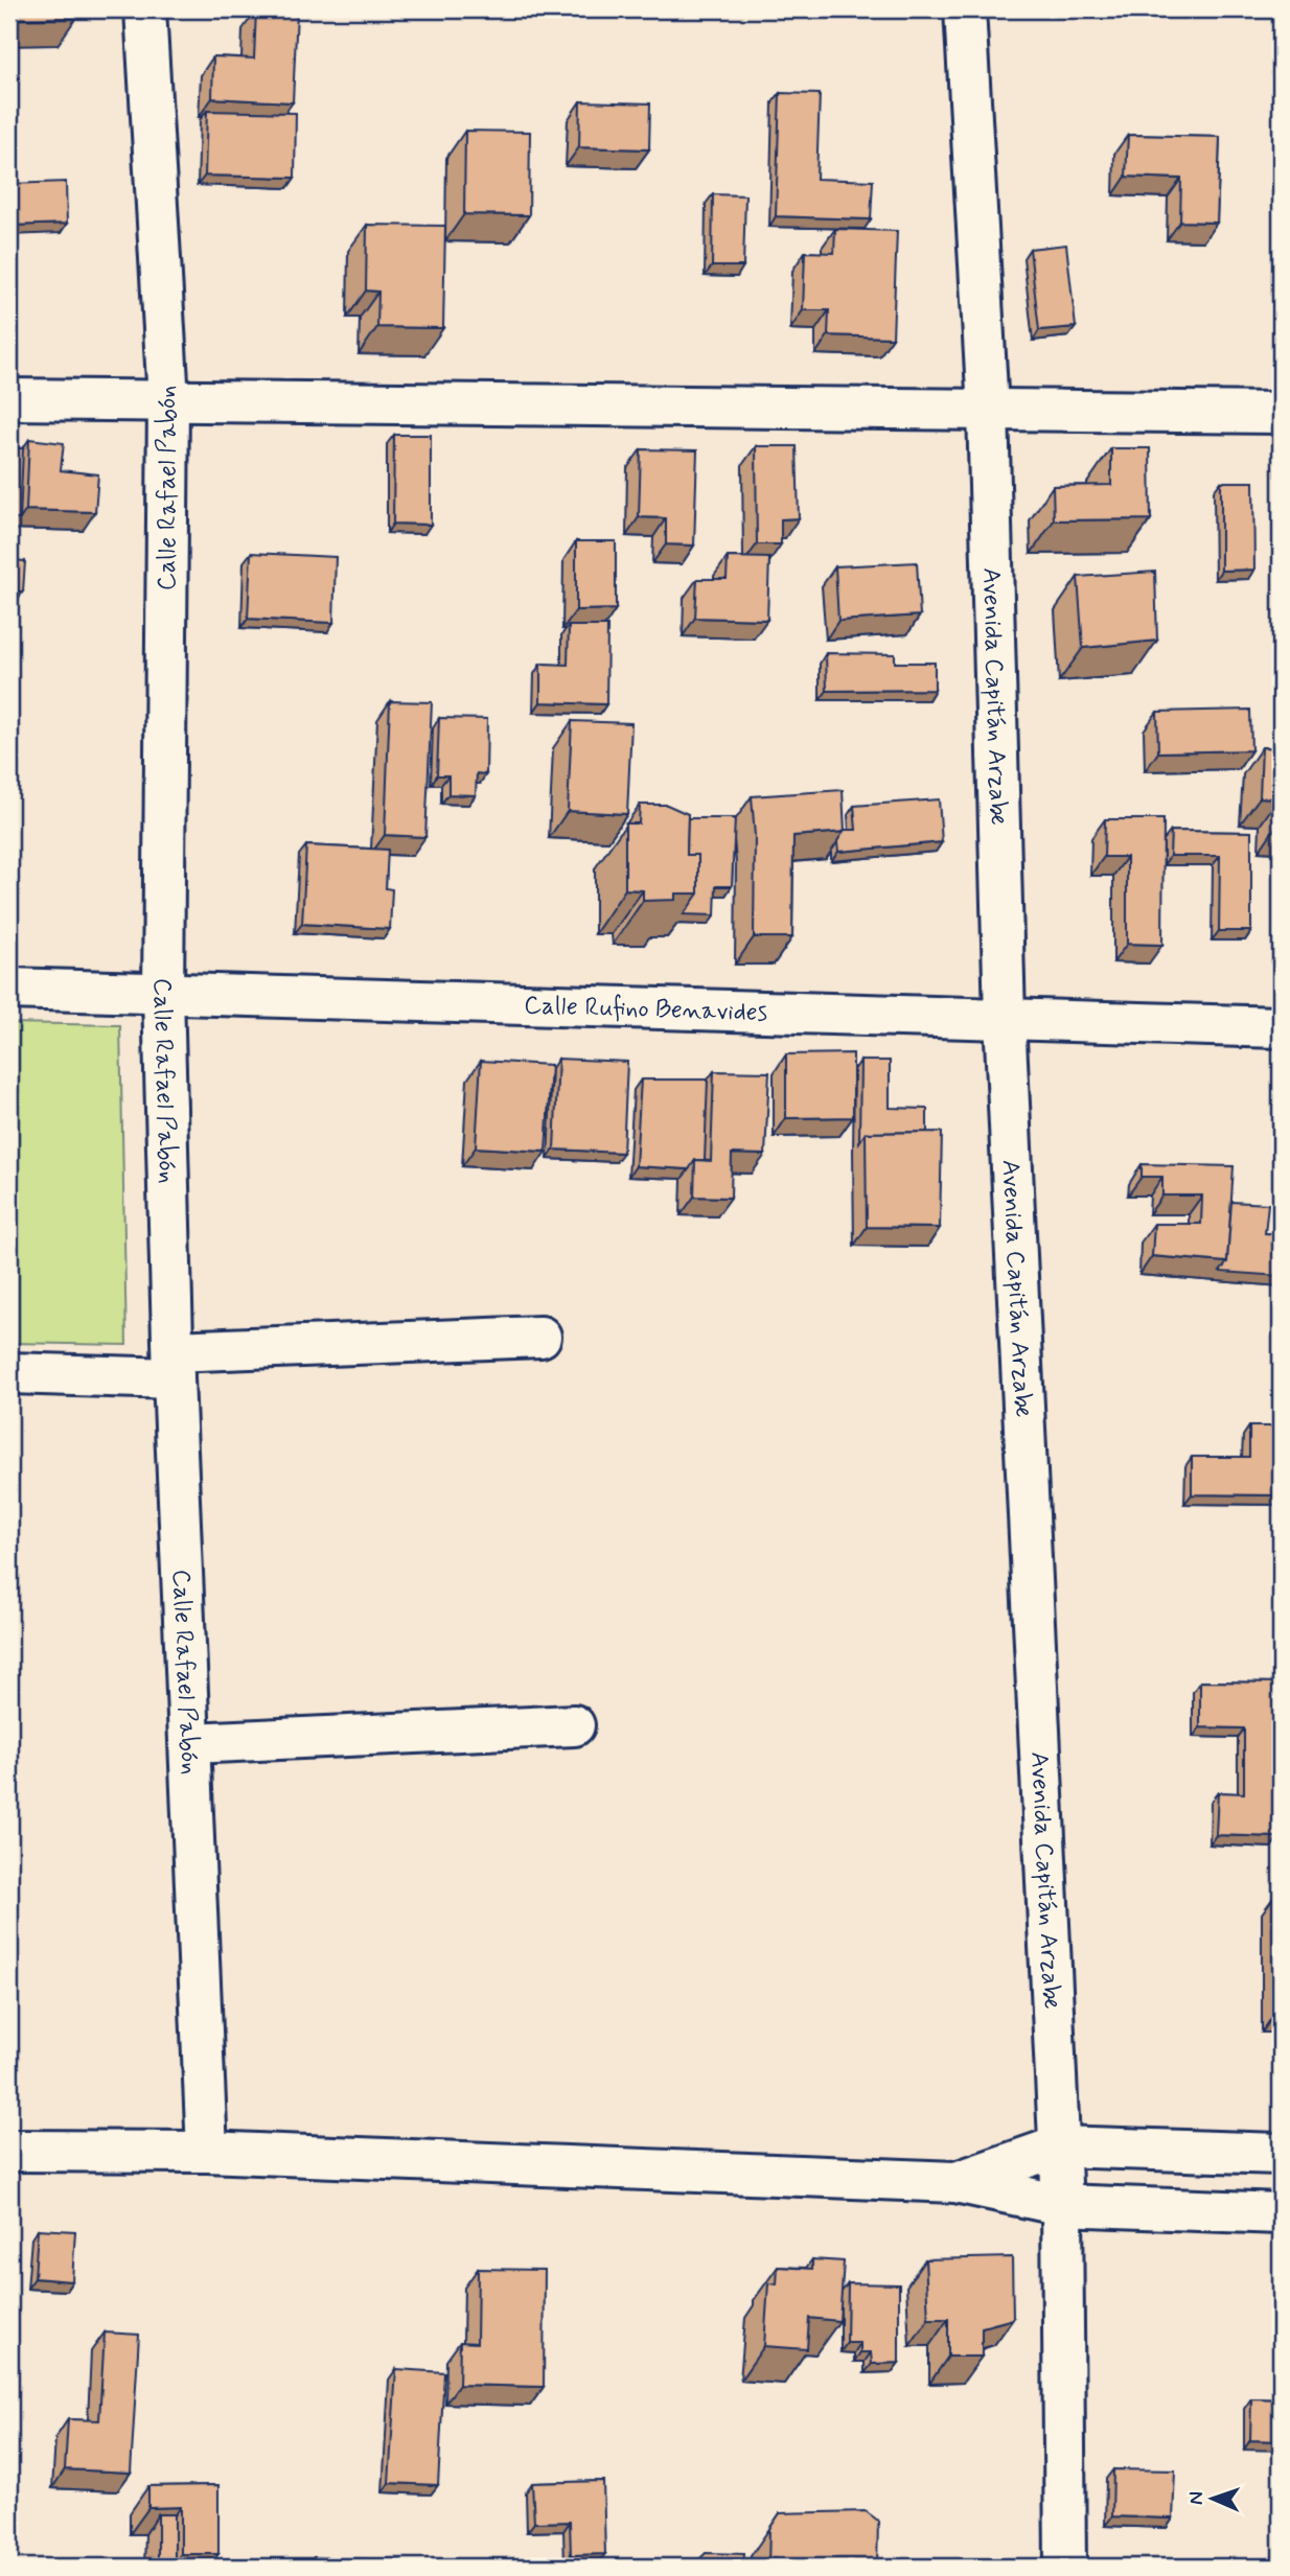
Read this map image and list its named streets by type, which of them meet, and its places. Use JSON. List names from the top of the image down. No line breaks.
{"streets":{"street":["Calle Rafael Pabón","Avenida Capitán Arzabe","Calle Rufino Benavides"]},"crossings":[["Calle Rafael Pabón","Calle Rufino Benavides"],["Avenida Capitán Arzabe","Calle Rufino Benavides"]],"north":"left"}
